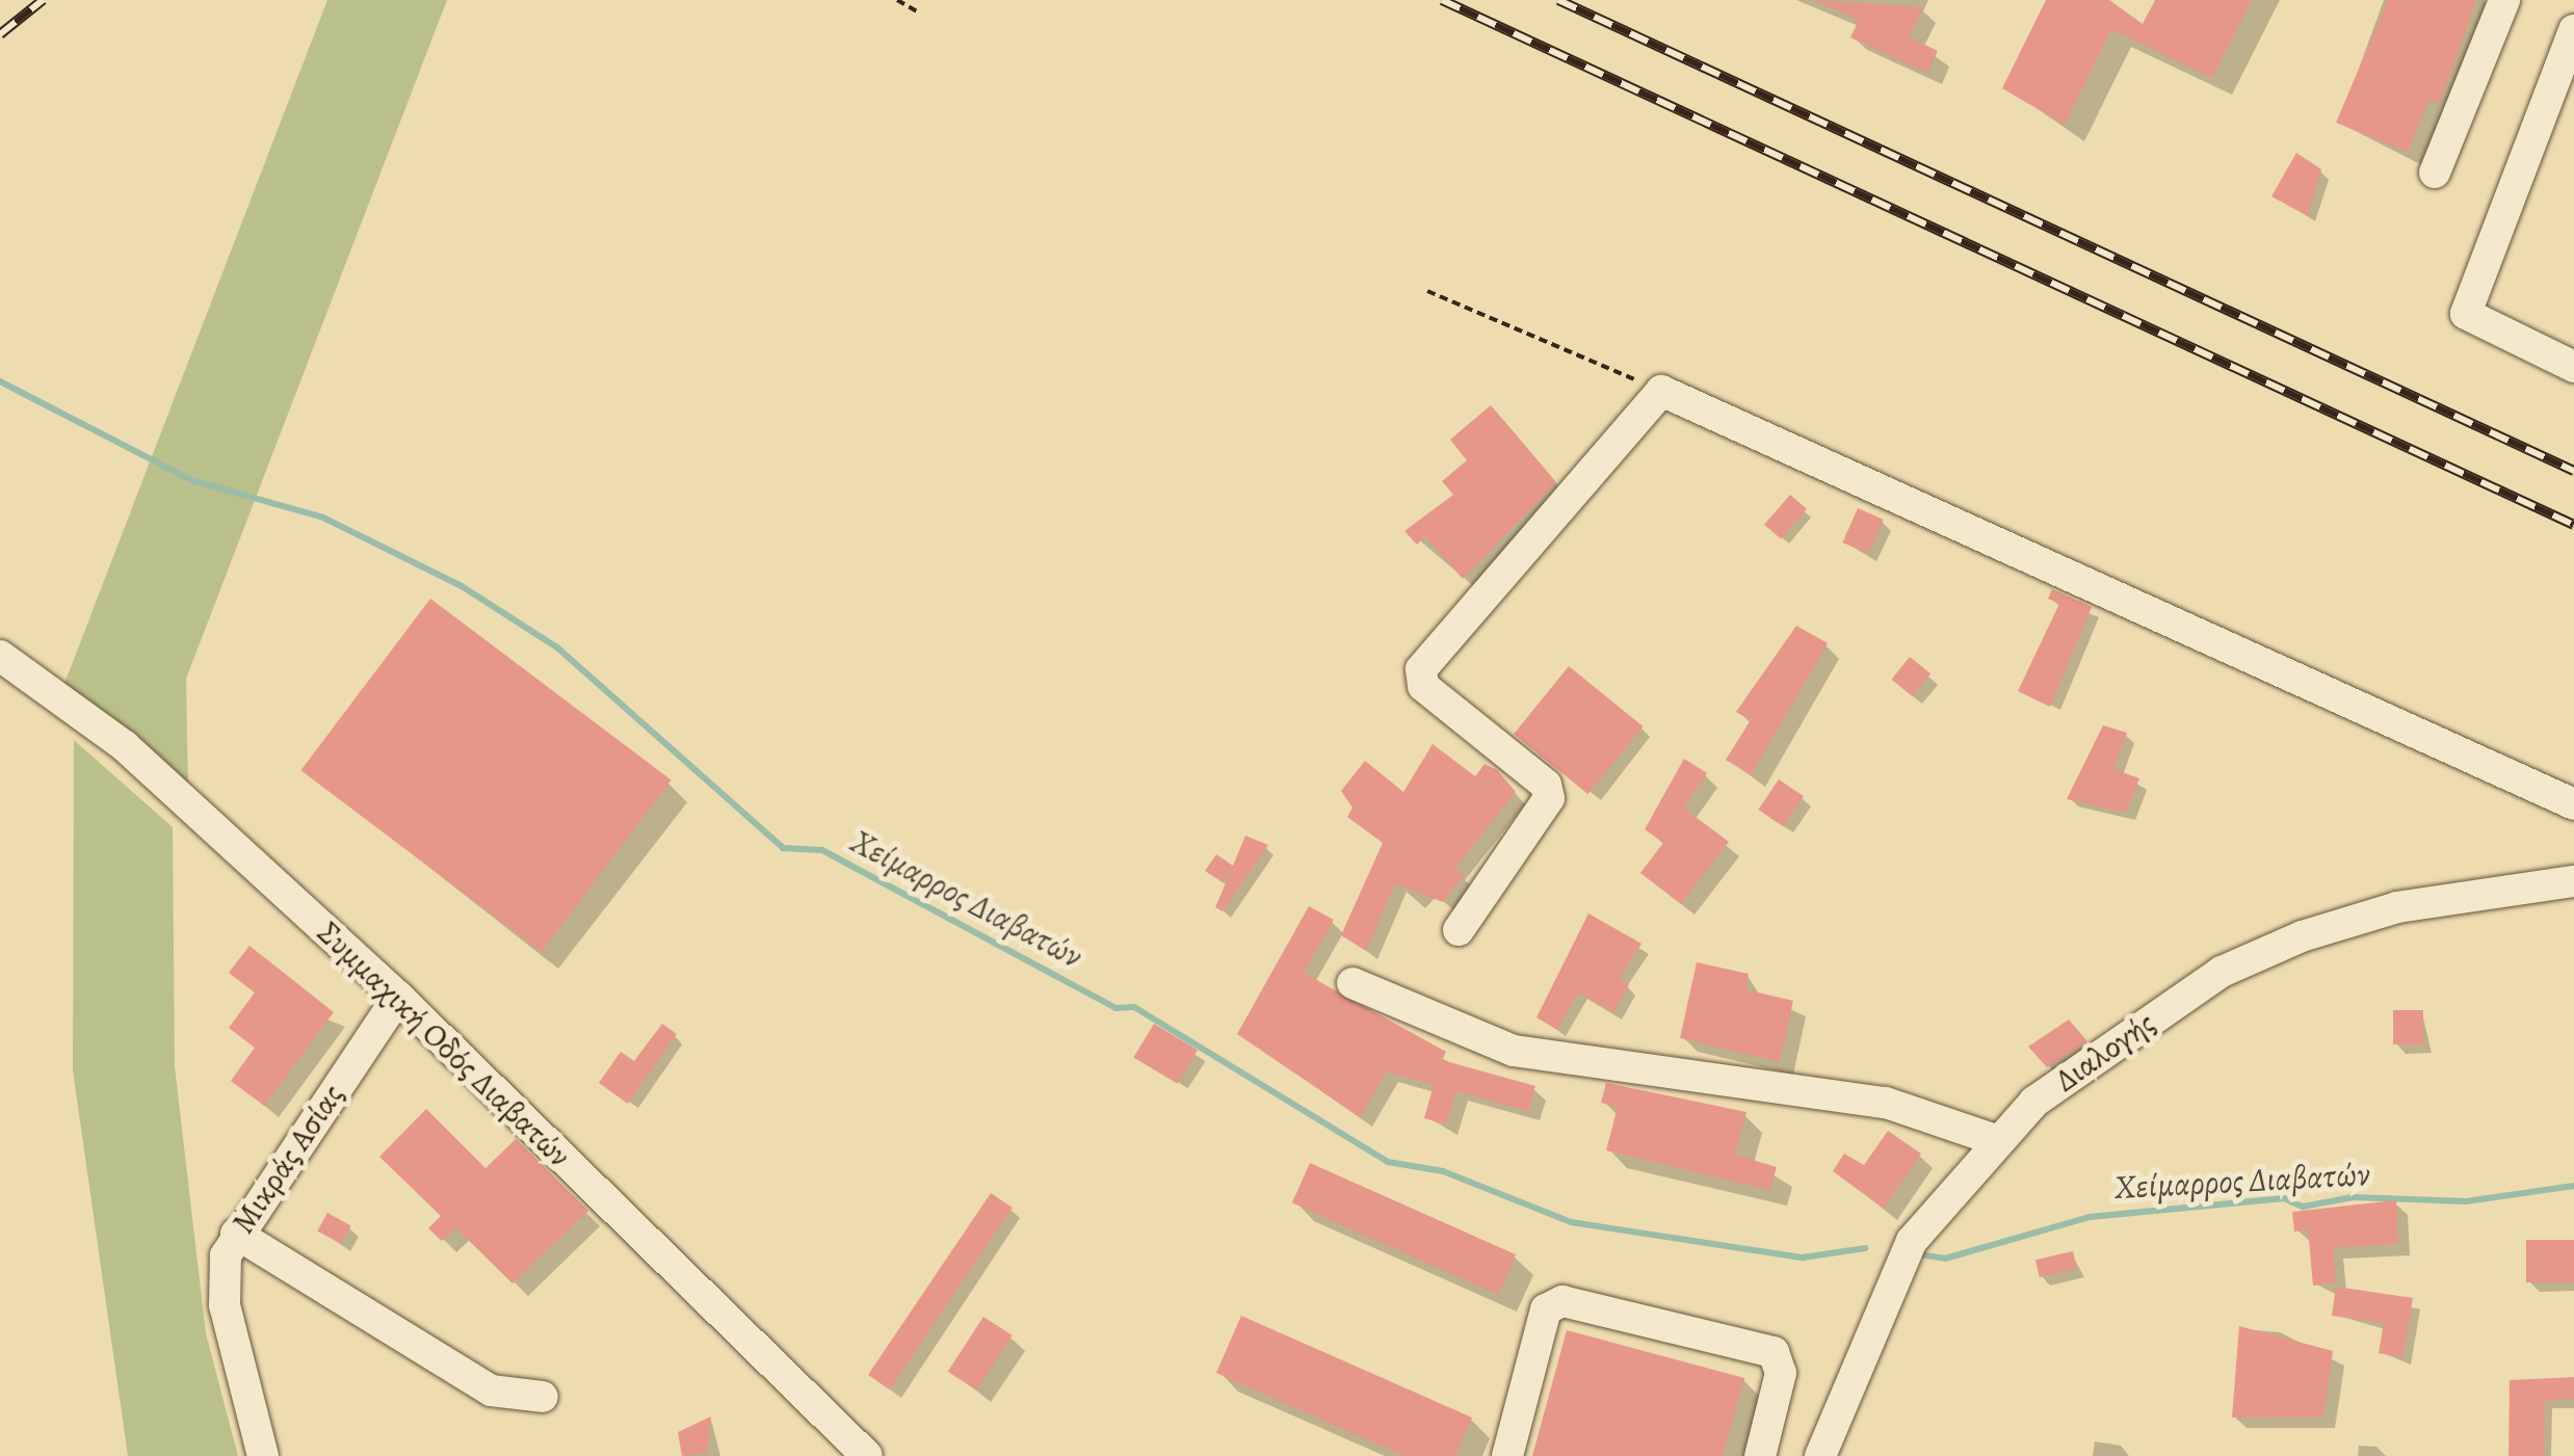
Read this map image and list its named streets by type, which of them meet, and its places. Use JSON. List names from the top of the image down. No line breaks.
{"streets":{"street":["Συμμαχική Οδός Διαβατών","Διαλογής","Μικράς Ασίας"]},"crossings":[["Συμμαχική Οδός Διαβατών","Μικράς Ασίας"]],"water":["Χείμαρρος Διαβατών"]}
